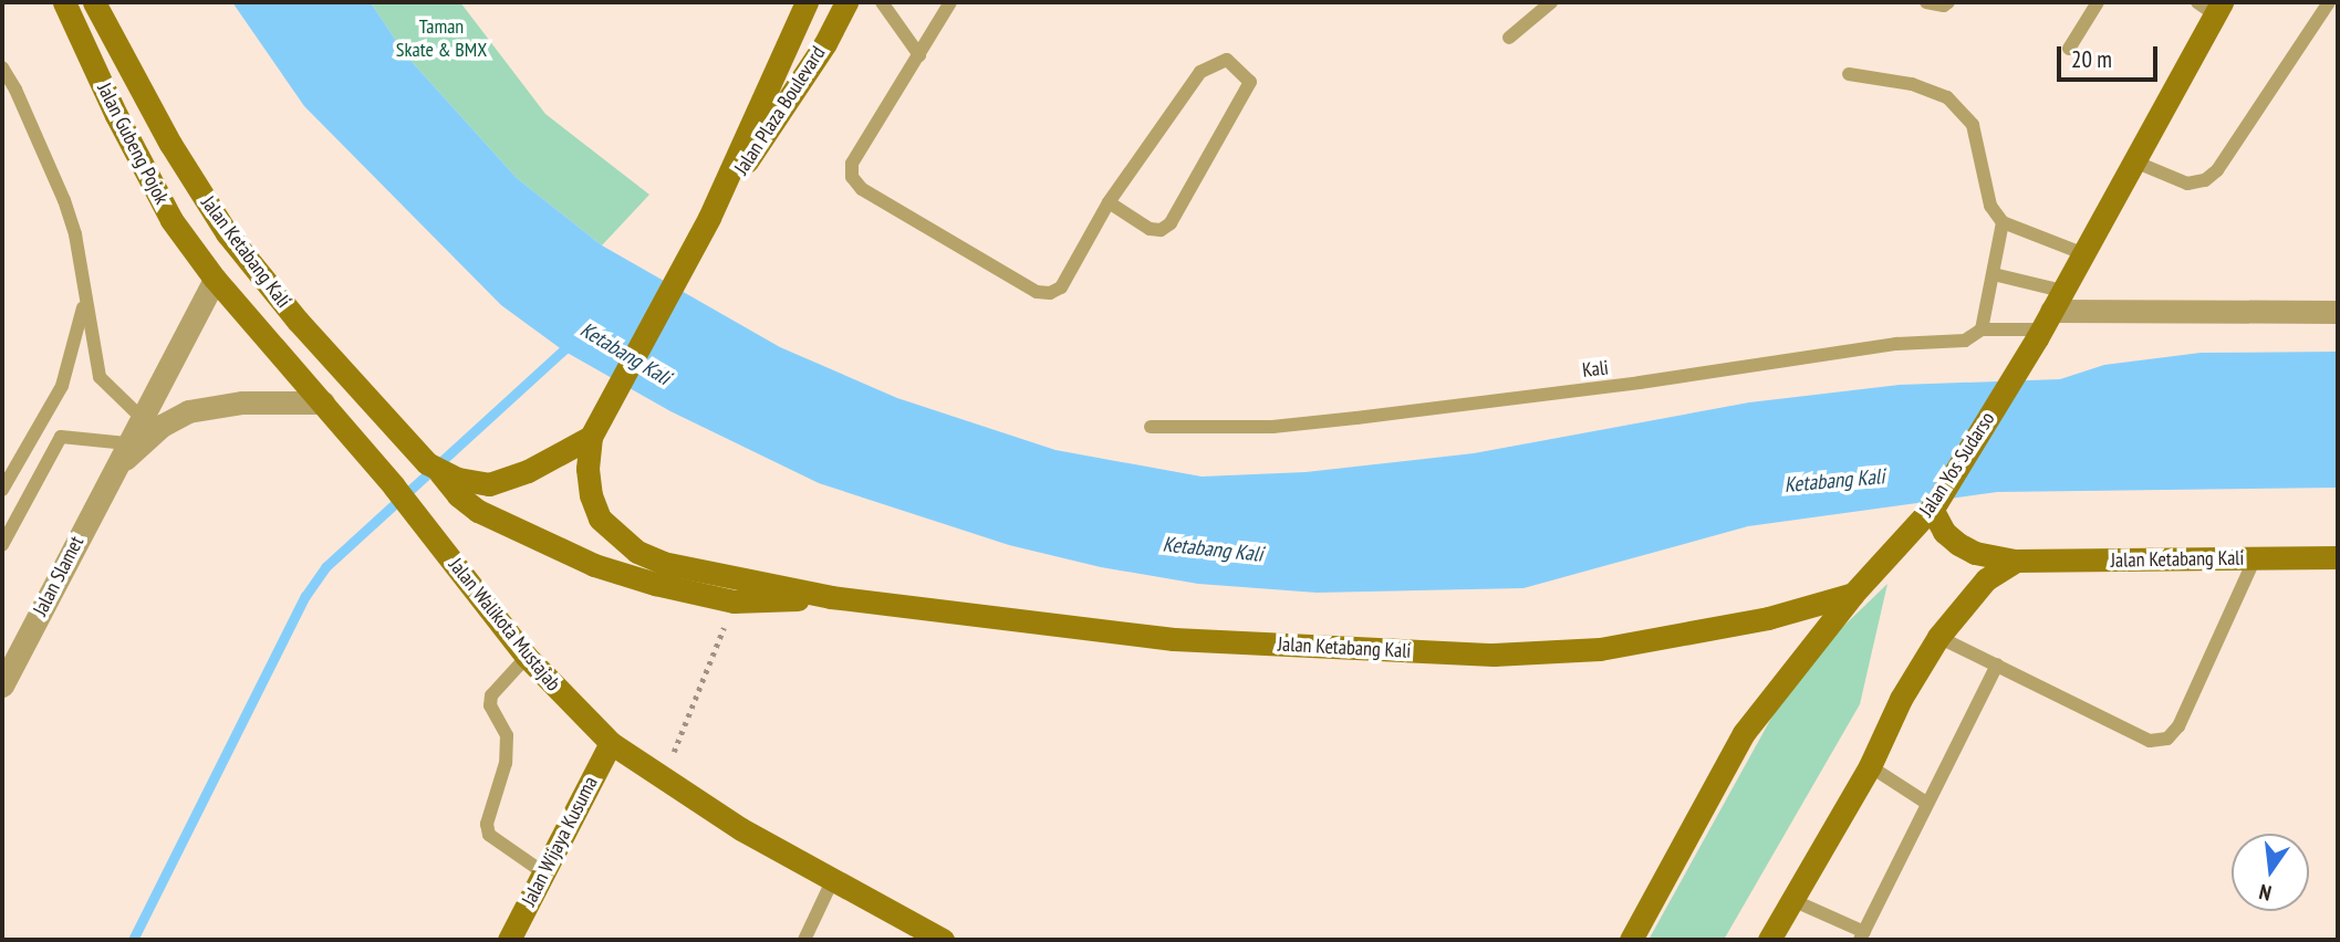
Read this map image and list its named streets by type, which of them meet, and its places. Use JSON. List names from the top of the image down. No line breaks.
{"streets":{"street":["Jalan Plaza Boulevard","Jalan Gubeng Pojok","Jalan Ketabang Kali","Jalan Yos Sudarso","Jalan Slamet","Jalan Walikota Mustajab","Jalan Wijaya Kusuma"],"lane":["Kali"]},"crossings":[["Jalan Plaza Boulevard","Jalan Ketabang Kali"],["Jalan Gubeng Pojok","Jalan Slamet"],["Jalan Gubeng Pojok","Jalan Walikota Mustajab"],["Jalan Ketabang Kali","Jalan Yos Sudarso"],["Kali","Jalan Yos Sudarso"],["Jalan Slamet","Jalan Walikota Mustajab"],["Jalan Walikota Mustajab","Jalan Wijaya Kusuma"]],"water":["Ketabang Kali"],"parks":["Taman Skate & BMX"],"scale_bar":"20 m","north":"bottom"}
